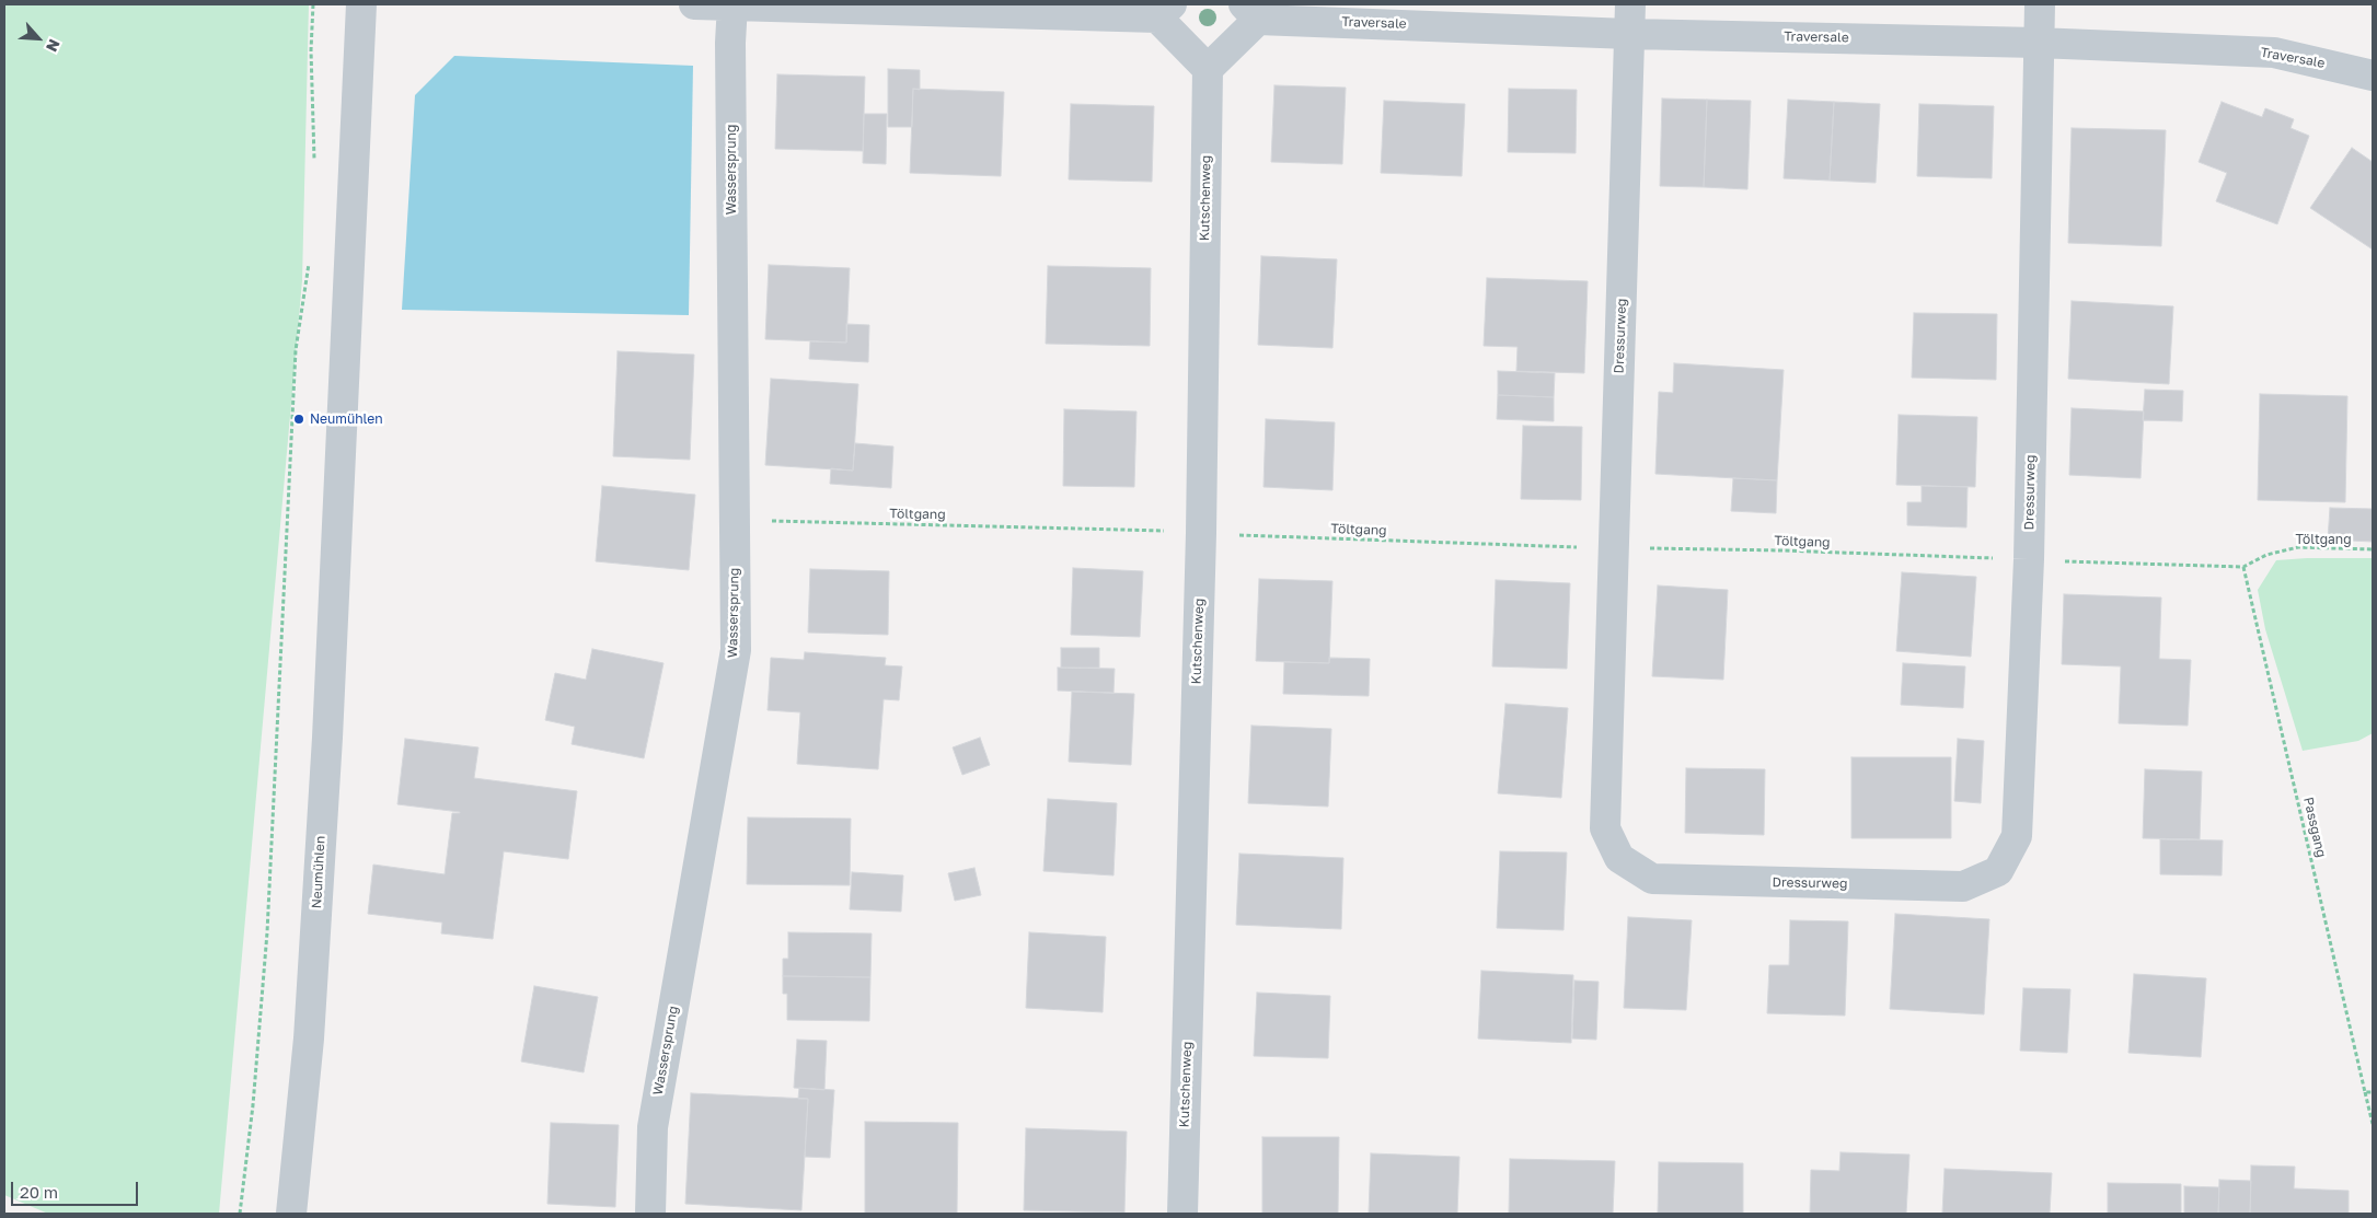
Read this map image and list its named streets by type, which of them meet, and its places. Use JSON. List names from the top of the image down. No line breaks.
{"streets":{"street":["Traversale","Wassersprung","Kutschenweg","Dressurweg","Neumühlen"],"path":["Töltgang","Passgang"]},"crossings":[["Traversale","Kutschenweg"],["Traversale","Dressurweg"],["Wassersprung","Töltgang"],["Dressurweg","Töltgang"],["Töltgang","Passgang"]],"places":["Neumühlen"],"scale_bar":"20 m","north":"bottom right"}
